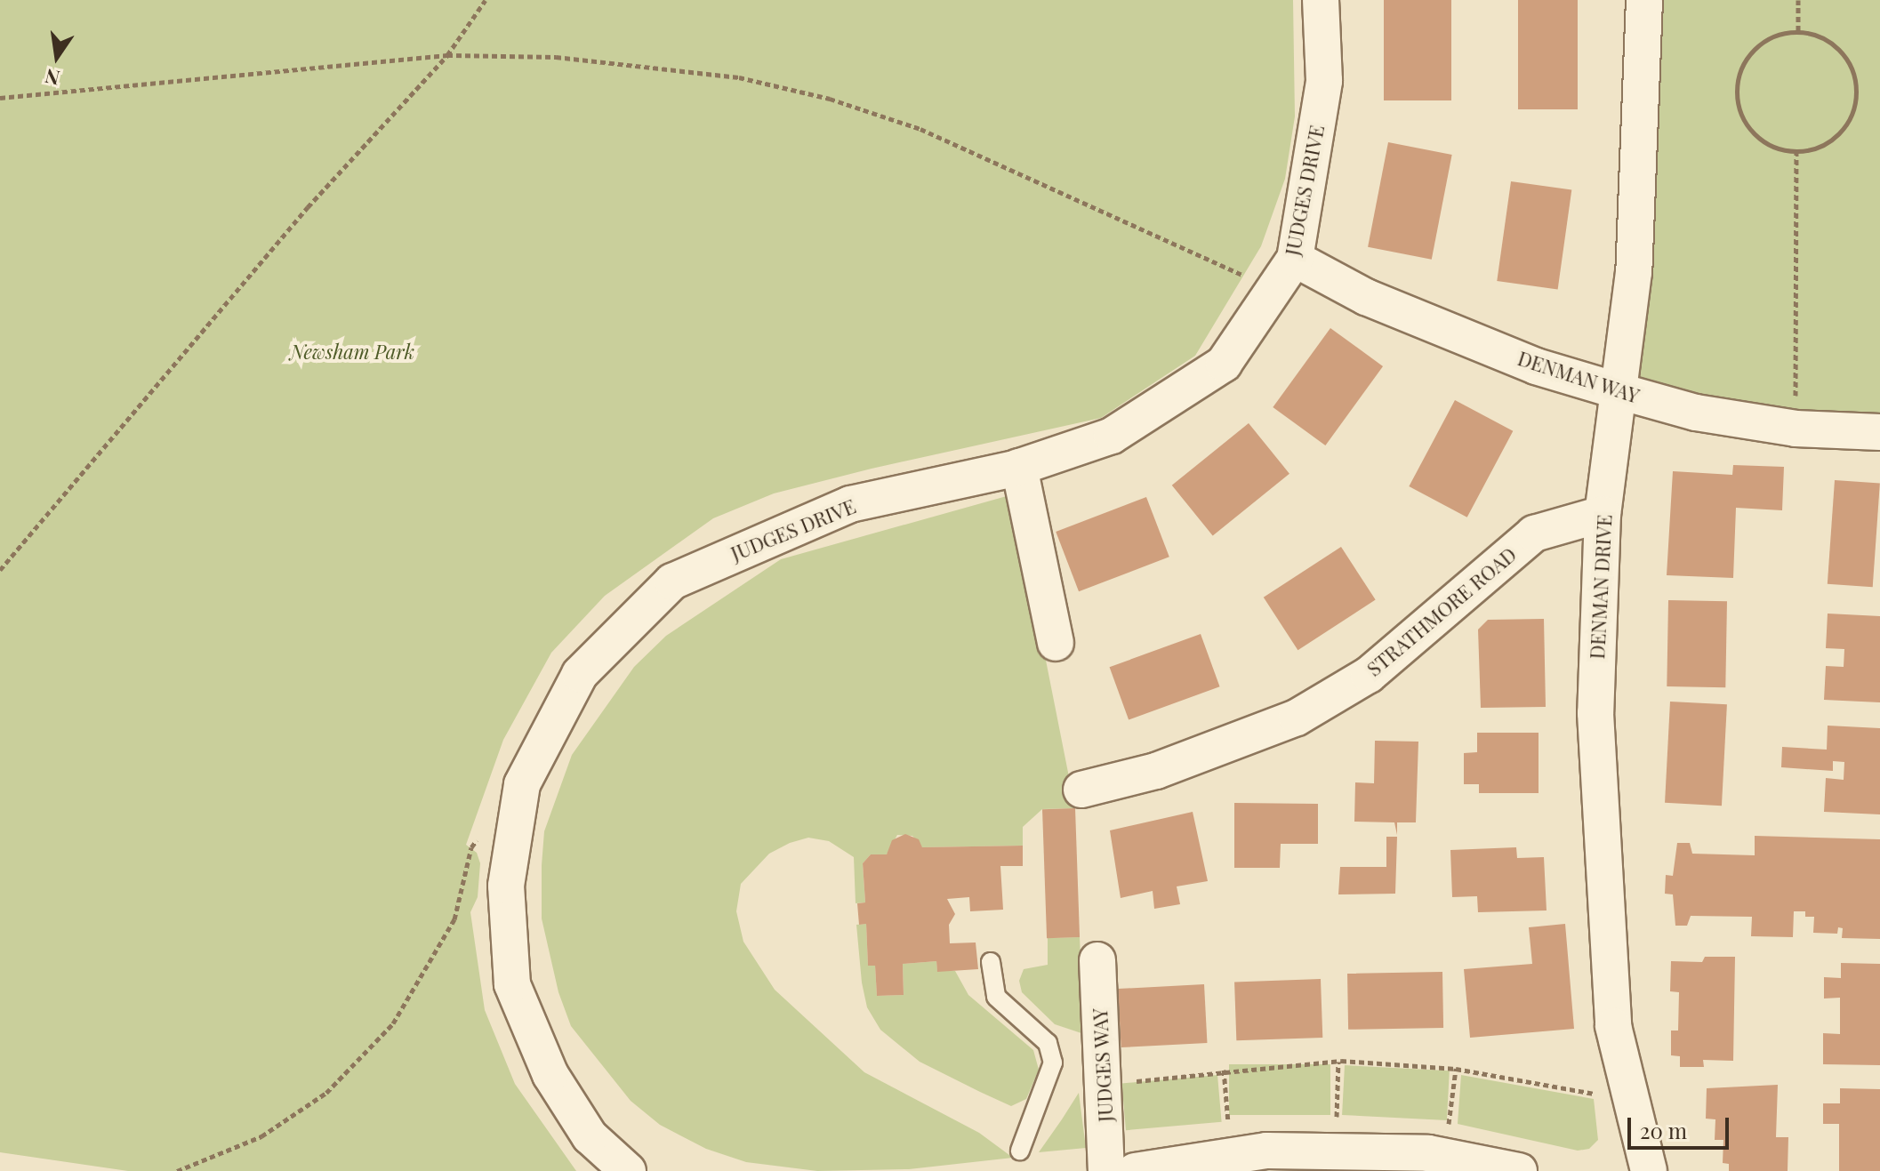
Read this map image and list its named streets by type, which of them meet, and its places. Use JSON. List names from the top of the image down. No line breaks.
{"streets":{"street":["JUDGES DRIVE","DENMAN WAY","DENMAN DRIVE","STRATHMORE ROAD","JUDGES WAY"]},"crossings":[["JUDGES DRIVE","DENMAN WAY"],["DENMAN WAY","DENMAN DRIVE"],["DENMAN DRIVE","STRATHMORE ROAD"]],"parks":["Newsham Park"],"scale_bar":"20 m","north":"bottom"}
